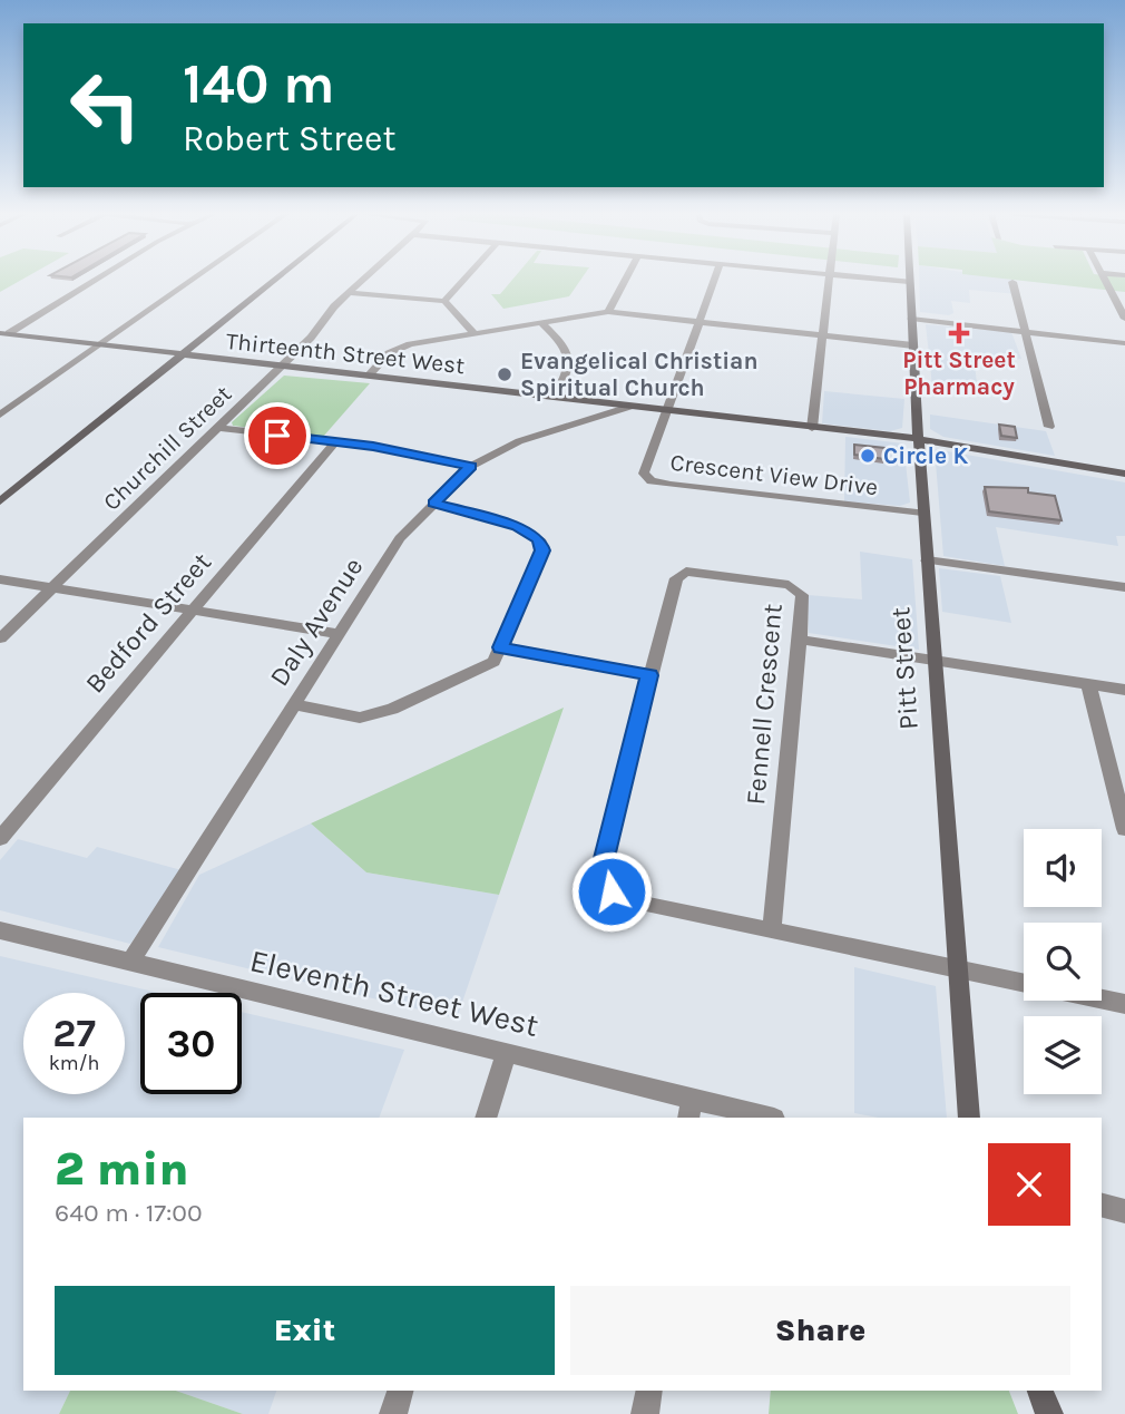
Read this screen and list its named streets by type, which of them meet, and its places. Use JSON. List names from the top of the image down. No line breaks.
{"streets":{"street":["Thirteenth Street West","Churchill Street","Crescent View Drive","Daly Avenue","Bedford Street","Pitt Street","Fennell Crescent","Eleventh Street West"]},"crossings":[["Thirteenth Street West","Churchill Street"],["Thirteenth Street West","Crescent View Drive"],["Thirteenth Street West","Daly Avenue"],["Thirteenth Street West","Pitt Street"],["Crescent View Drive","Pitt Street"],["Daly Avenue","Eleventh Street West"],["Pitt Street","Fennell Crescent"]],"places":{"health":["Pitt Street Pharmacy"],"other":["Evangelical Christian Spiritual Church","Circle K"]},"page":{"turn":["140 m","Robert Street"],"speed":"27 km/h","limit":"30","heading":["2 min","640 m · 17:00"],"buttons":["Exit","Share"]}}
